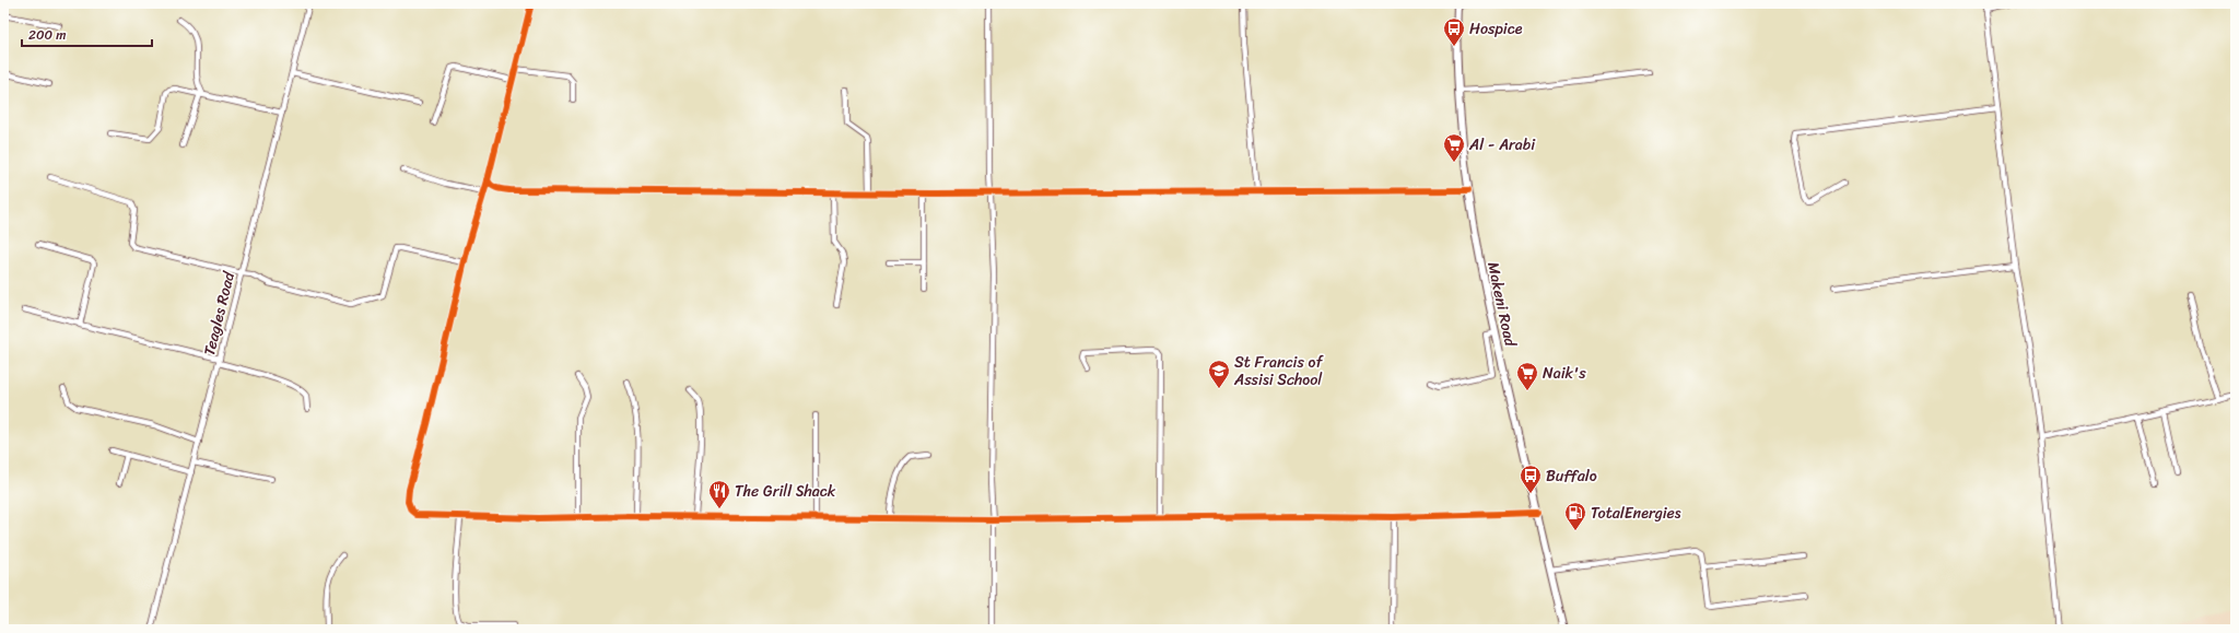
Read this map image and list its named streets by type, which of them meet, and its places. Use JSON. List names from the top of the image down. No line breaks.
{"streets":{"main road":["Makeni Road"],"street":["Teagles Road"]},"places":{"bus stop":["Hospice","Buffalo"],"supermarket":["Al - Arabi","Naik's"],"school or university":["St Francis of Assisi School"],"restaurant":["The Grill Shack"],"fuel station":["TotalEnergies"]},"scale_bar":"200 m"}
